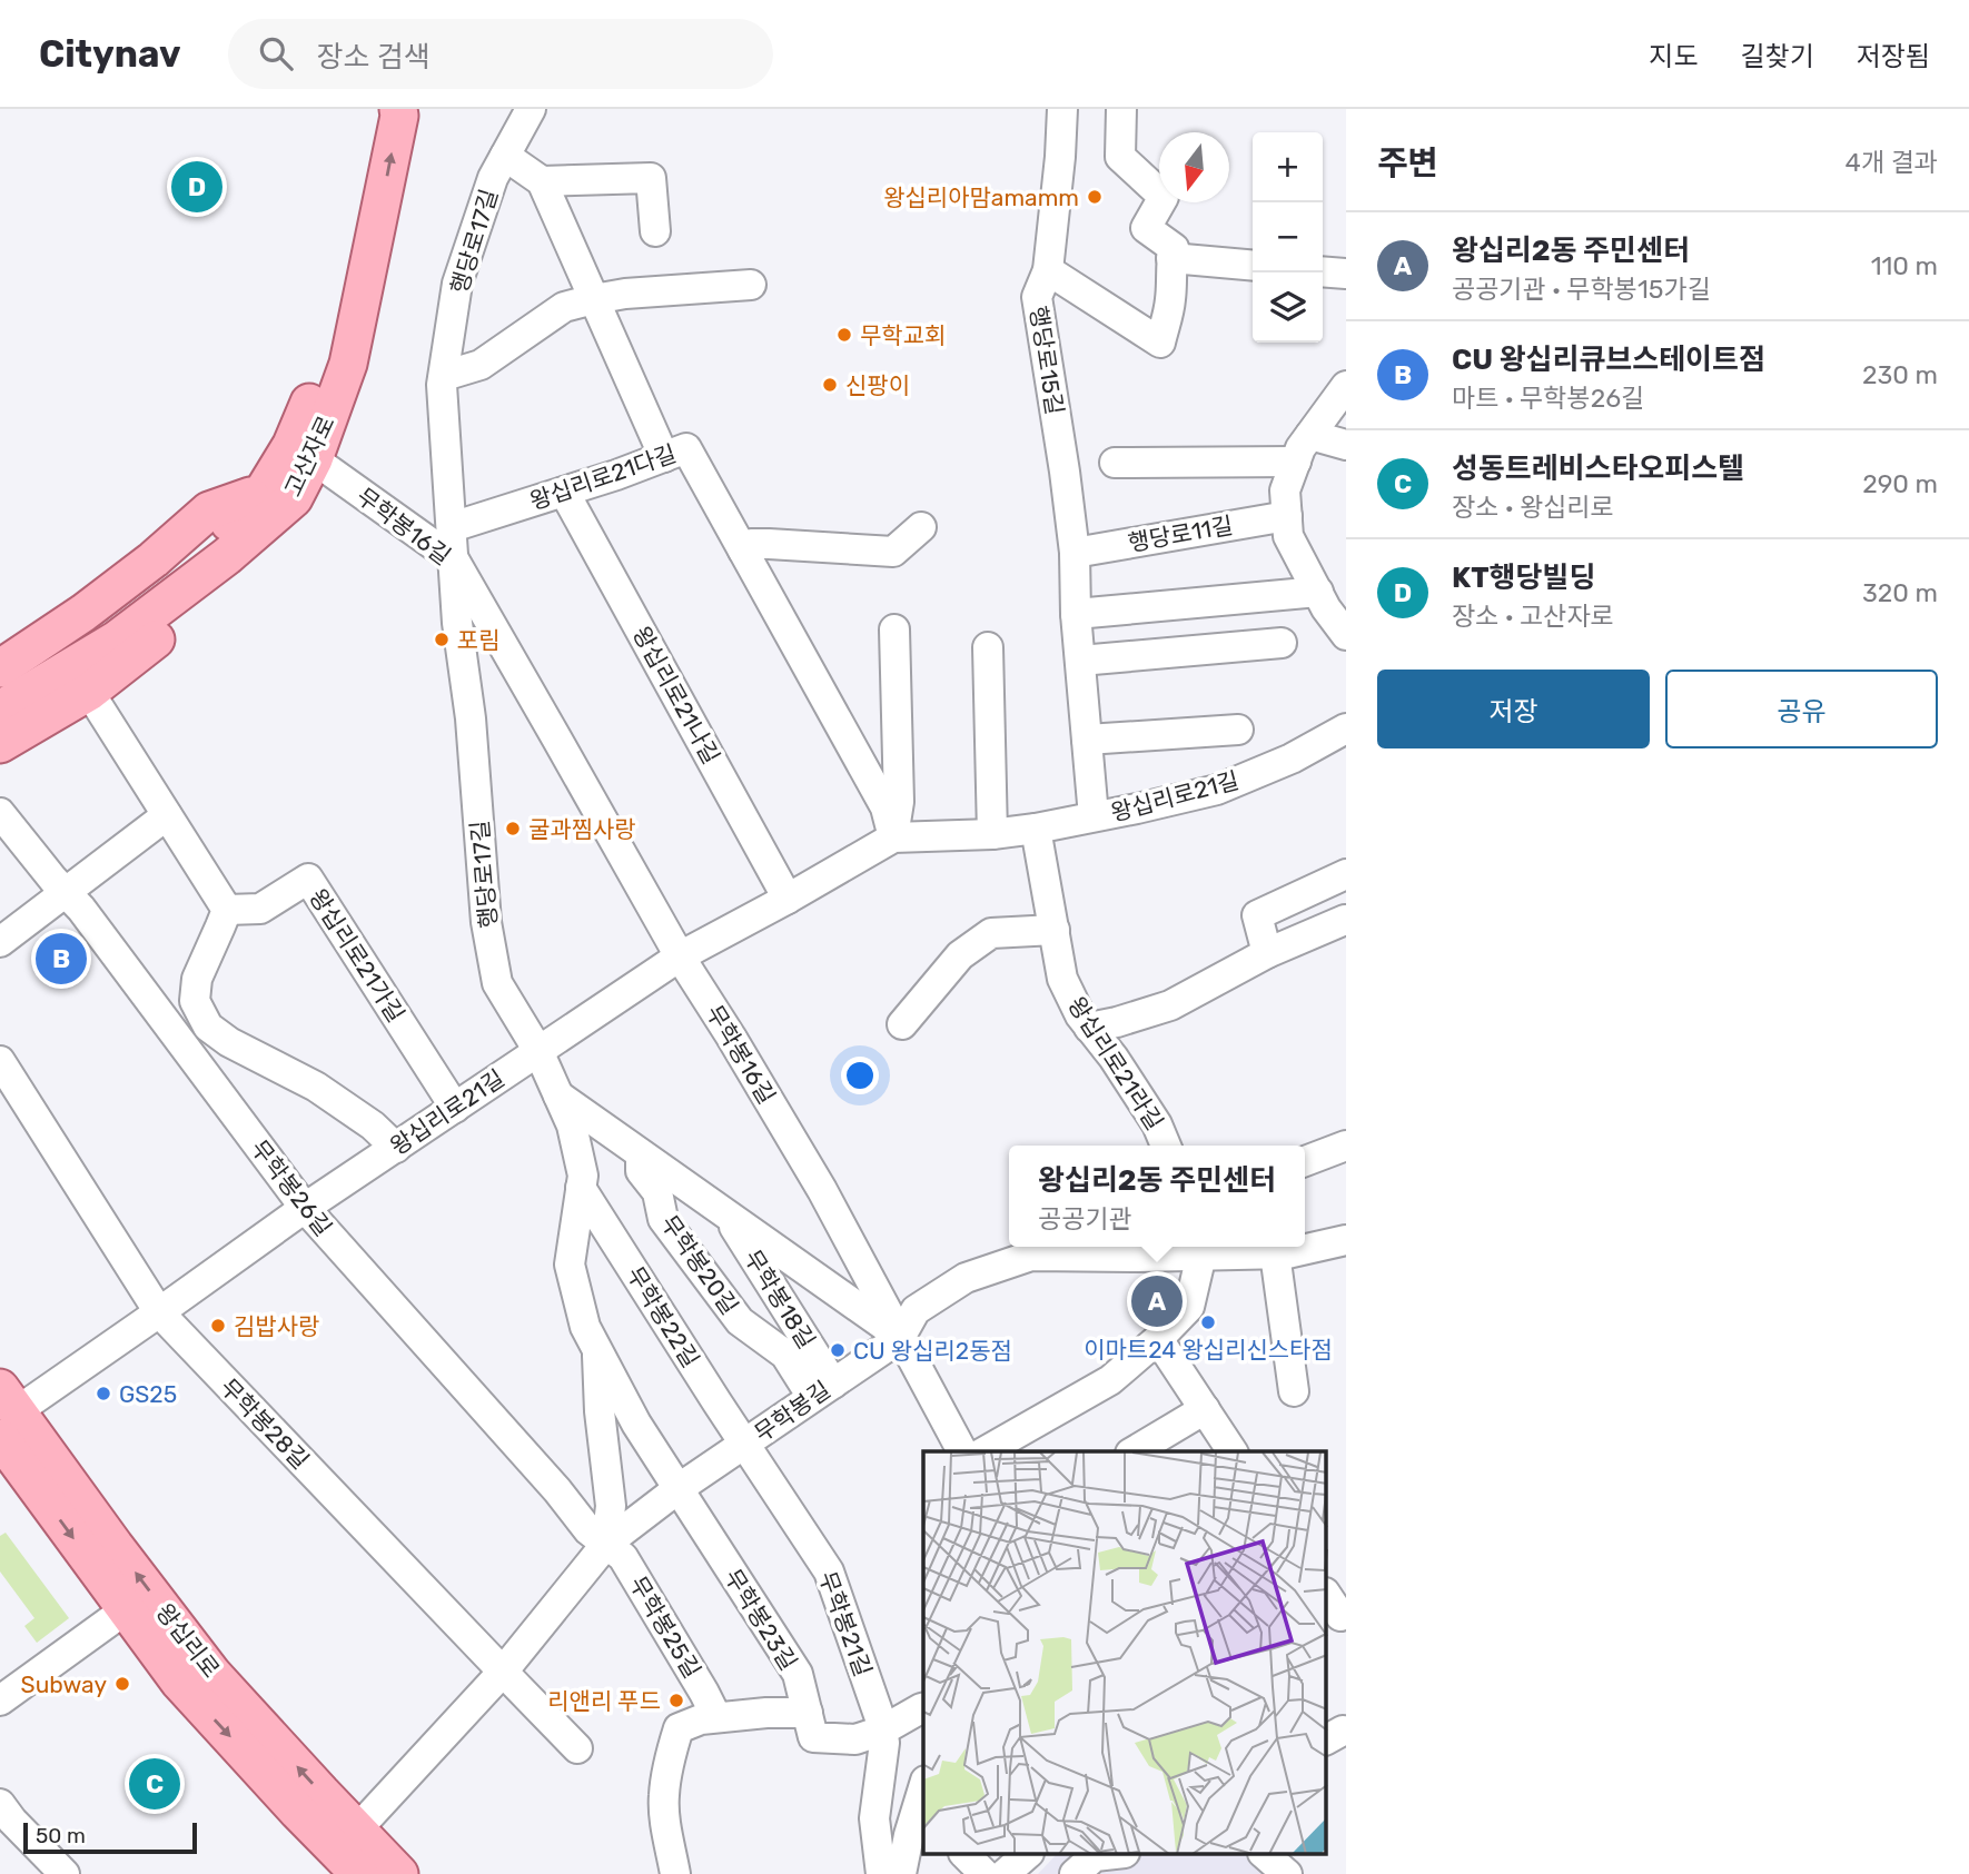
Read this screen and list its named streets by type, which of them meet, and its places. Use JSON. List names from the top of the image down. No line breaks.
{"streets":{"main road":["고산자로","왕십리로"],"street":["행당로17길","행당로15길","왕십리로21다길","무학봉16길","행당로11길","왕십리로21나길","왕십리로21길","왕십리로21가길","왕십리로21라길","무학봉26길","무학봉20길","무학봉18길","무학봉22길","무학봉길","무학봉28길","무학봉23길","무학봉21길","무학봉25길"]},"crossings":[["행당로17길","왕십리로21다길"],["행당로17길","무학봉16길"],["행당로17길","왕십리로21길"],["행당로17길","무학봉26길"],["행당로17길","무학봉22길"],["행당로17길","무학봉길"],["행당로17길","무학봉23길"],["행당로17길","무학봉25길"],["행당로15길","행당로11길"],["행당로15길","왕십리로21길"],["고산자로","무학봉16길"],["왕십리로21다길","왕십리로21나길"],["왕십리로21다길","왕십리로21길"],["무학봉16길","왕십리로21길"],["무학봉16길","무학봉길"],["왕십리로21나길","왕십리로21길"],["왕십리로21길","왕십리로21가길"],["왕십리로21길","왕십리로21라길"],["왕십리로21길","무학봉26길"],["왕십리로21길","무학봉28길"],["왕십리로21길","왕십리로"],["무학봉26길","무학봉길"],["무학봉26길","무학봉25길"],["무학봉20길","무학봉18길"],["무학봉20길","무학봉길"],["무학봉18길","무학봉길"],["무학봉22길","무학봉길"],["무학봉22길","무학봉21길"],["무학봉길","무학봉28길"],["무학봉길","무학봉23길"],["무학봉길","무학봉21길"],["무학봉길","무학봉25길"],["무학봉길","왕십리로"],["무학봉23길","무학봉21길"]],"places":["왕십리아맘amamm","무학교회","신팡이","포림","굴과찜사랑","이마트24 왕십리신스타점","김밥사랑","CU 왕십리2동점","GS25","Subway","리앤리 푸드"],"scale_bar":"50 m","north":"bottom","page":{"header":"Citynav","search":"장소 검색","nav":["지도","길찾기","저장됨"],"heading":["주변","4개 결과"],"map_buttons":["+","−"],"pins":["D","B","A","C"],"list":[{"mark":"A","name":"왕십리2동 주민센터","note":"공공기관 · 무학봉15가길","value":"110 m"},{"mark":"B","name":"CU 왕십리큐브스테이트점","note":"마트 · 무학봉26길","value":"230 m"},{"mark":"C","name":"성동트레비스타오피스텔","note":"장소 · 왕십리로","value":"290 m"},{"mark":"D","name":"KT행당빌딩","note":"장소 · 고산자로","value":"320 m"}],"buttons":["저장","공유"],"popup":["왕십리2동 주민센터","공공기관"],"scale":"50 m"}}
